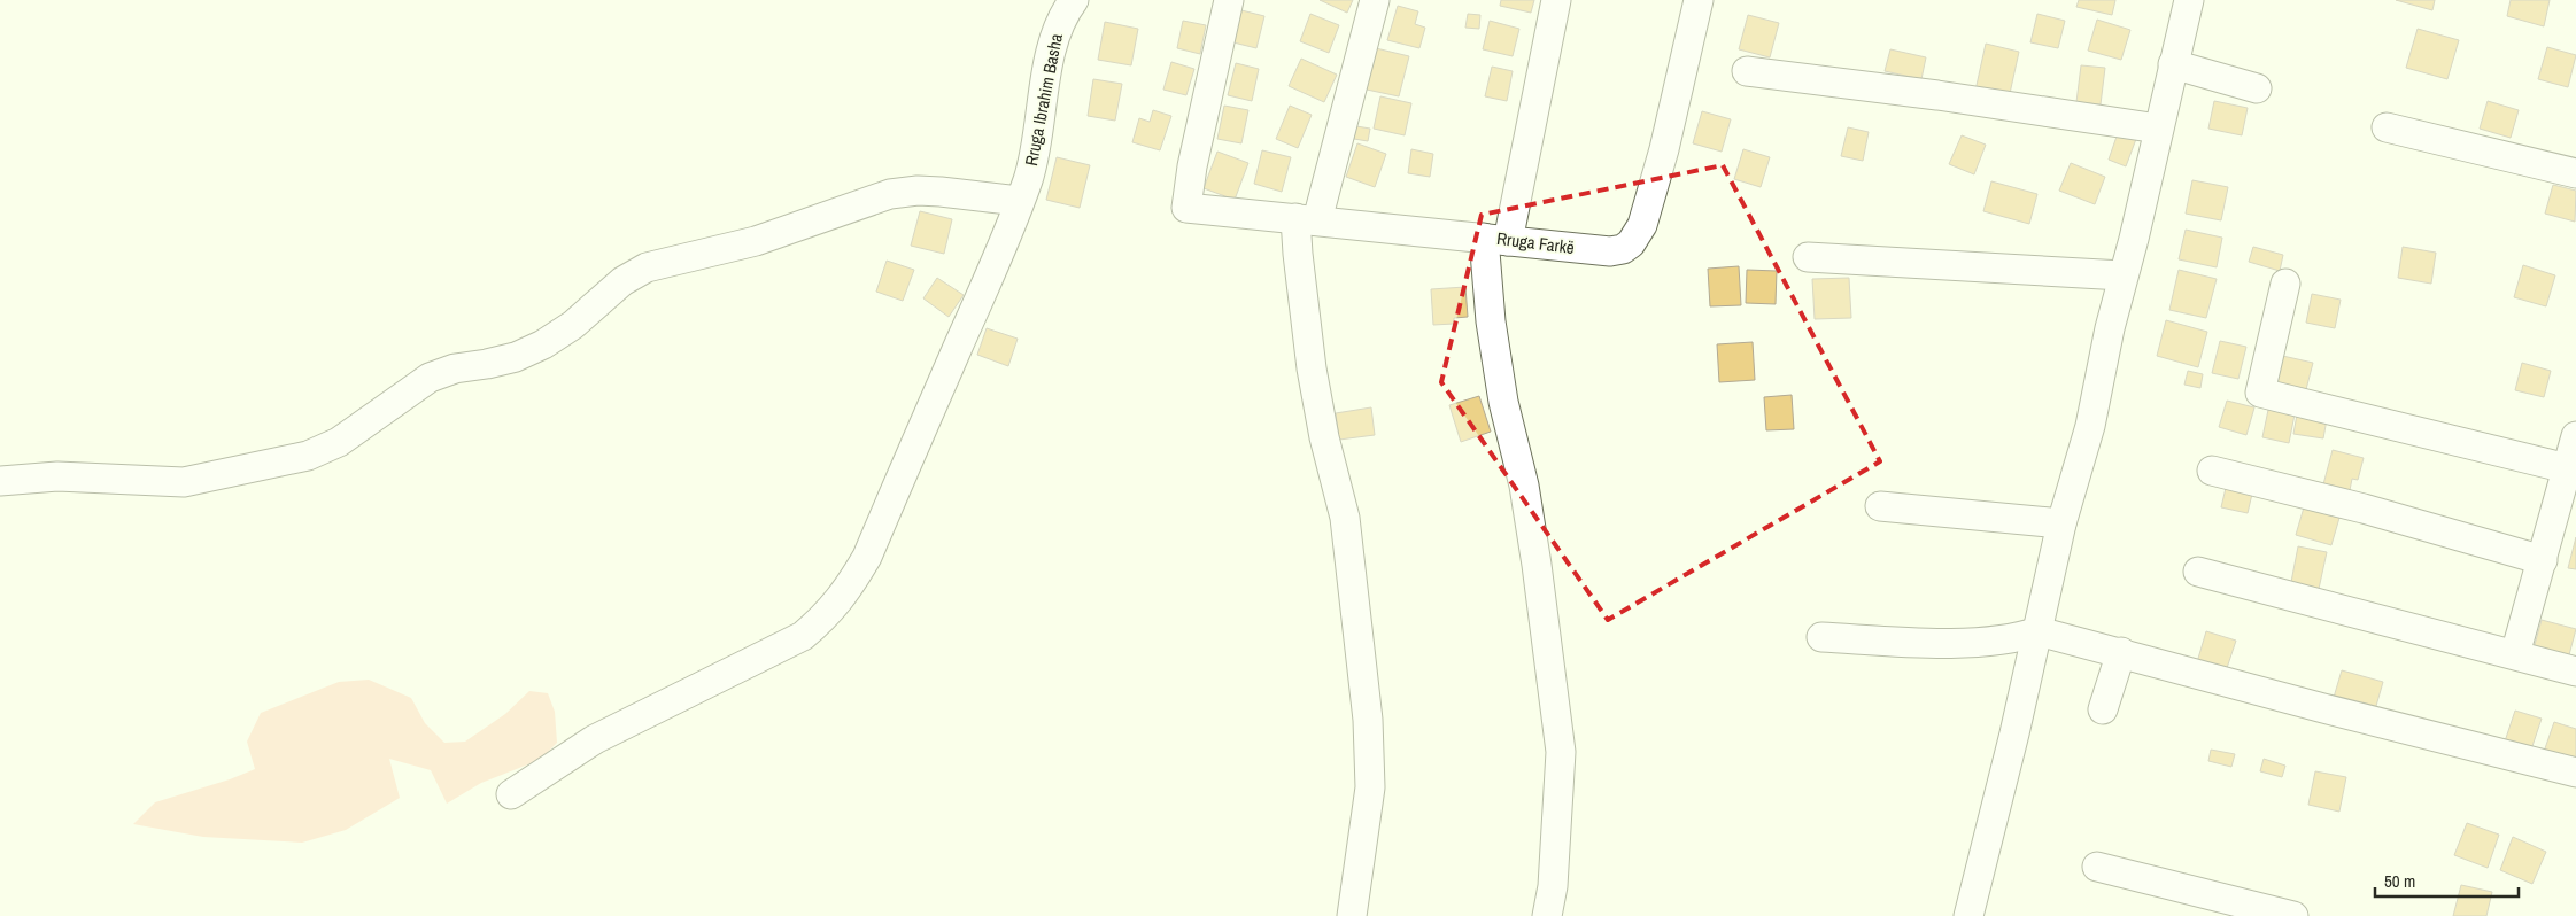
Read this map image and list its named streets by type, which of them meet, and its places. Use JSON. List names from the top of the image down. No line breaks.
{"streets":{"street":["Rruga Ibrahim Basha","Rruga Farkë"]},"scale_bar":"50 m"}
